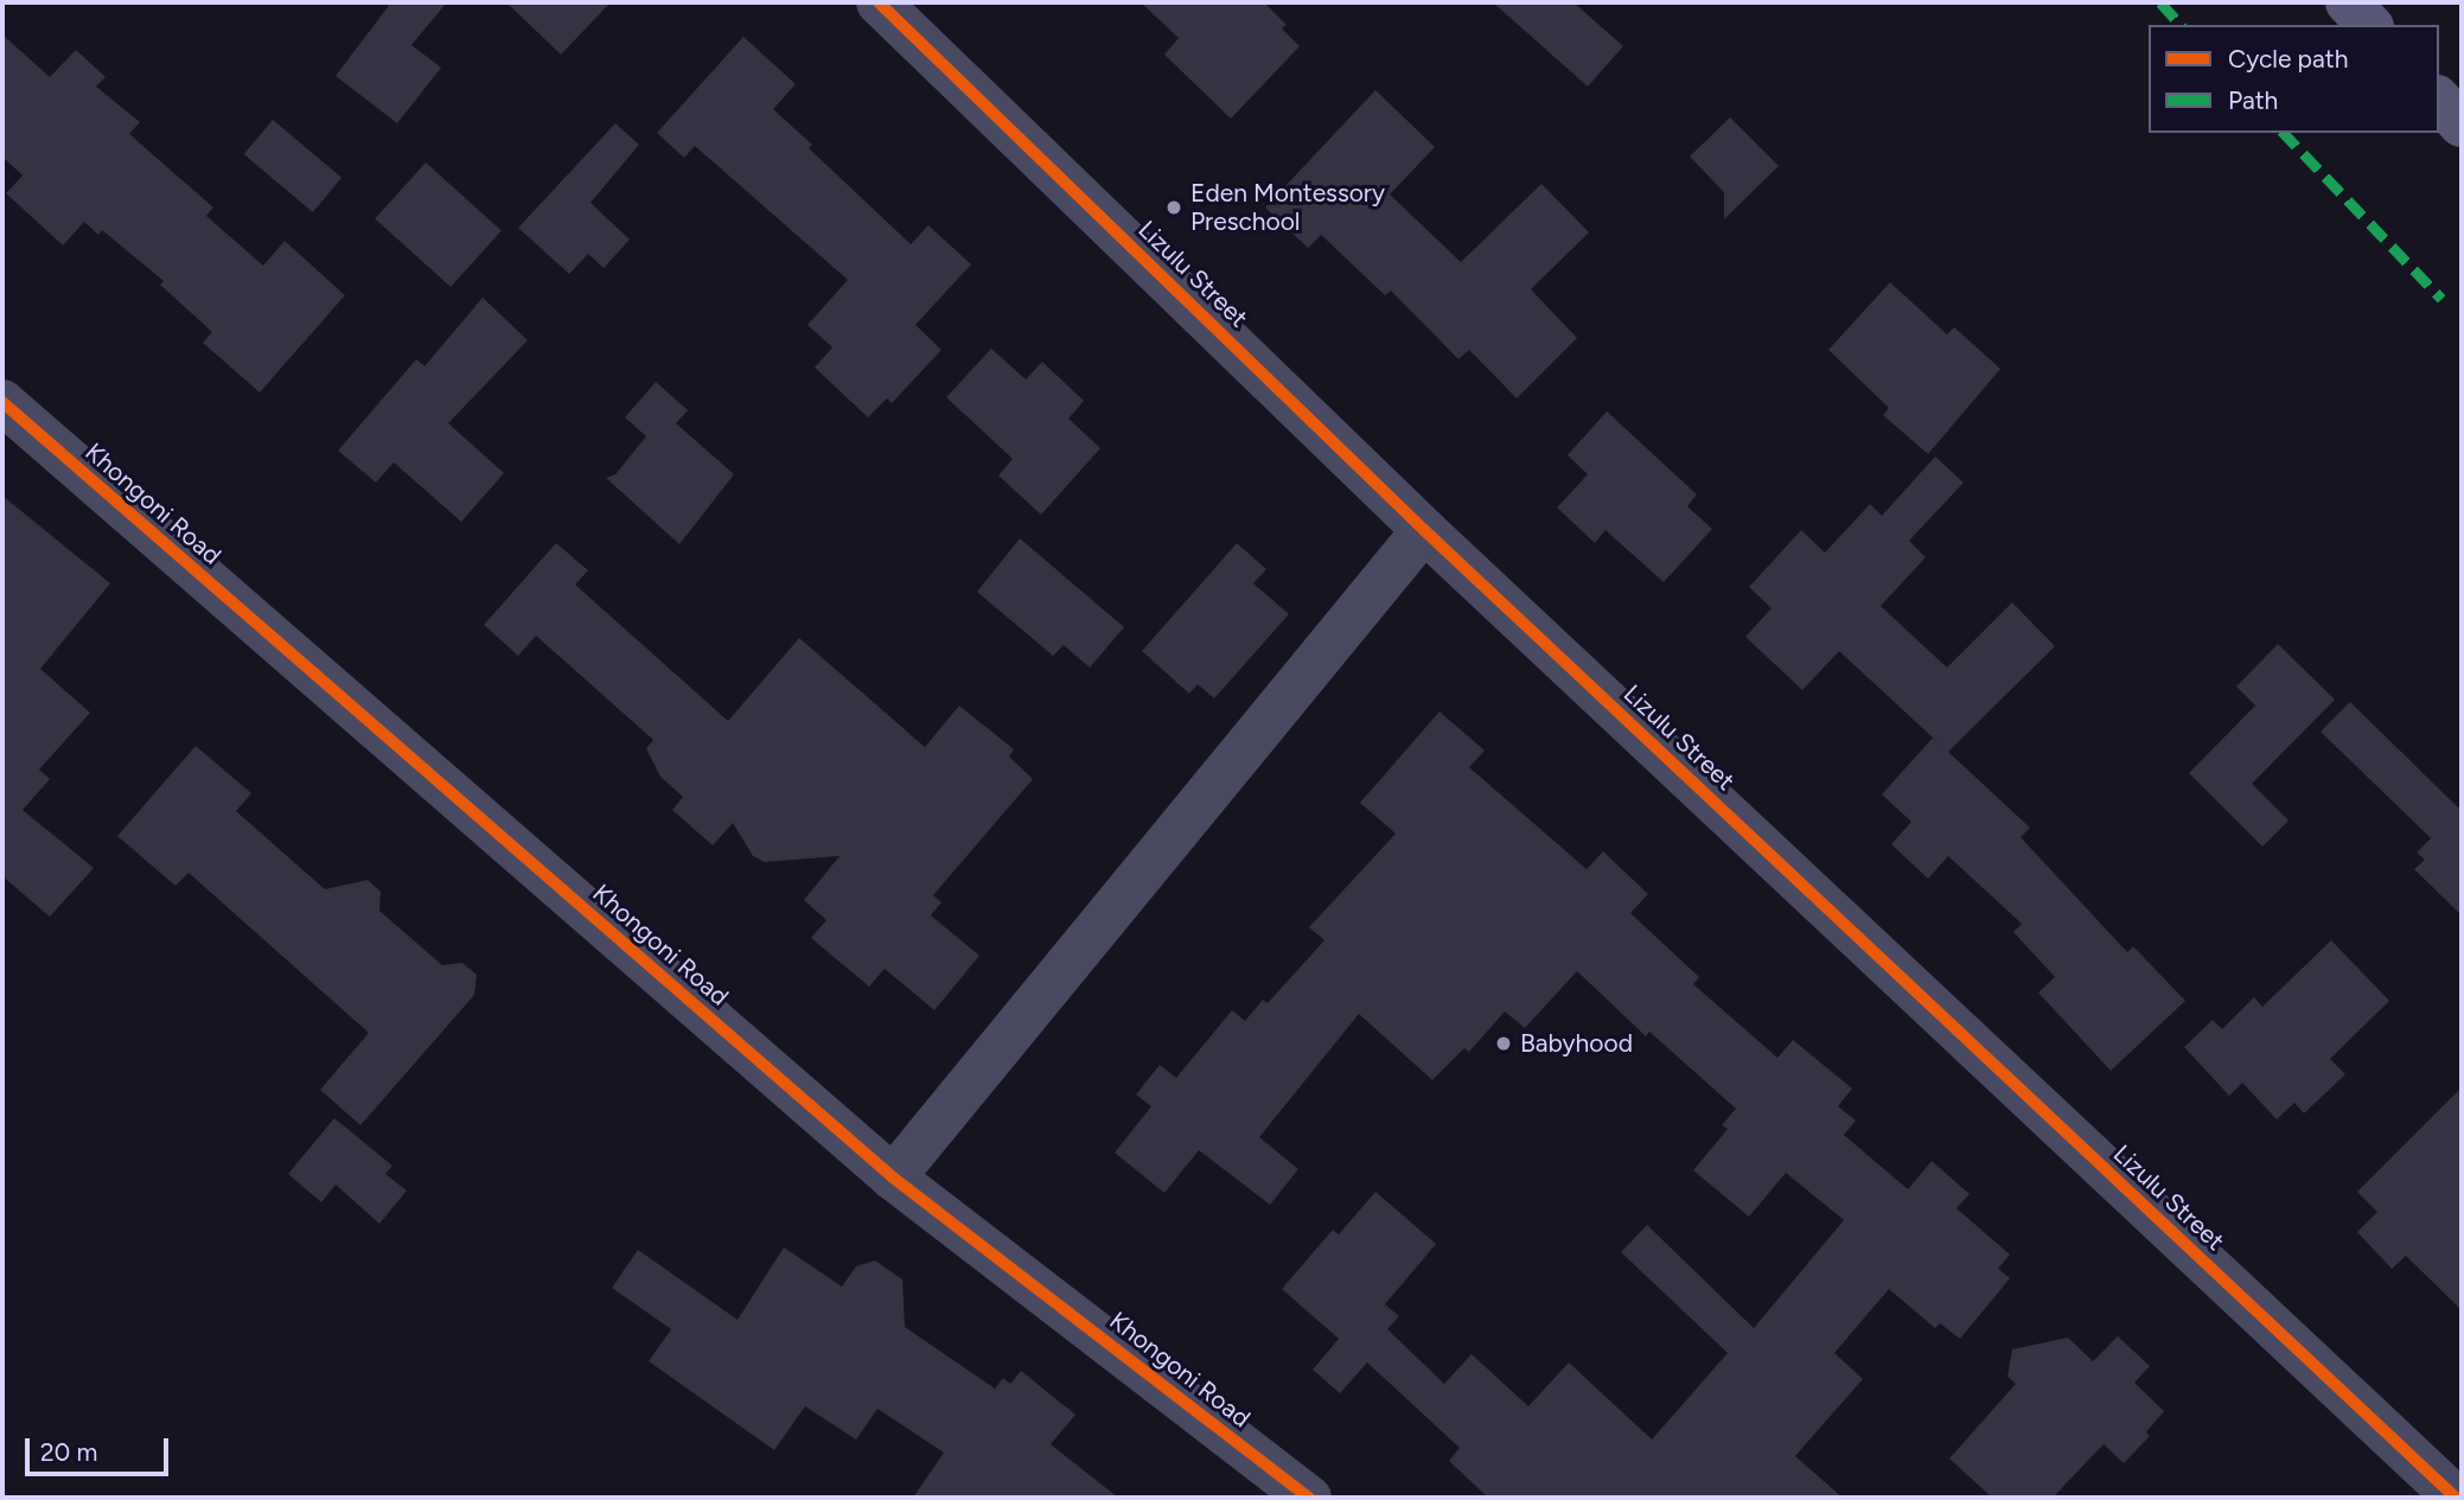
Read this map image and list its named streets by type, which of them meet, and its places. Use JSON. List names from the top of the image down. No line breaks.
{"streets":{"street":["Lizulu Street","Khongoni Road"]},"places":["Eden Montessory Preschool","Babyhood"],"legend":["Cycle path","Path"],"scale_bar":"20 m"}
